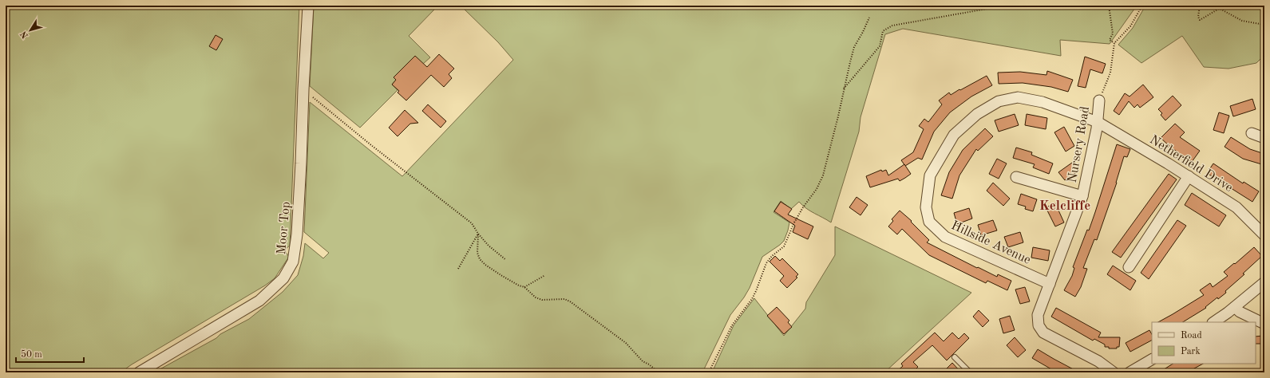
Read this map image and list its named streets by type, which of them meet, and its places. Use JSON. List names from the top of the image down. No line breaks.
{"streets":{"street":["Nursery Road","Netherfield Drive","Moor Top","Hillside Avenue"]},"crossings":[["Nursery Road","Netherfield Drive"],["Nursery Road","Hillside Avenue"],["Netherfield Drive","Hillside Avenue"]],"districts":["Kelcliffe"],"legend":["Road","Park"],"scale_bar":"50 m","north":"bottom left"}
